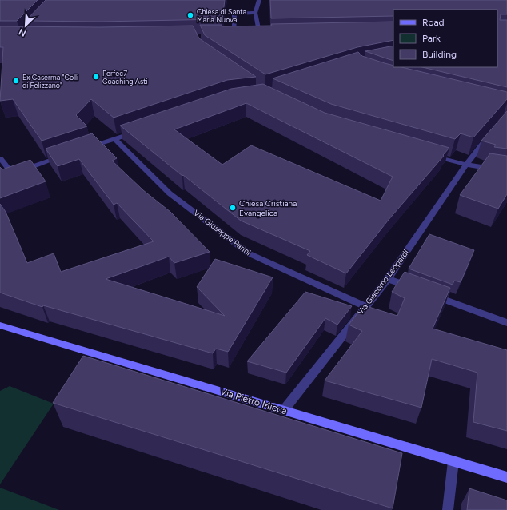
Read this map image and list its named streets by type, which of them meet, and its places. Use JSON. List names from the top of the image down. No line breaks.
{"streets":{"street":["Via Giuseppe Parini","Via Giacomo Leopardi","Via Pietro Micca"]},"crossings":[["Via Giuseppe Parini","Via Giacomo Leopardi"],["Via Giacomo Leopardi","Via Pietro Micca"]],"places":["Chiesa di Santa Maria Nuova","Perfec7 Coaching Asti","Ex Caserma \"Colli di Felizzano\"","Chiesa Cristiana Evangelica"],"legend":["Road","Park","Building"],"north":"bottom left"}
